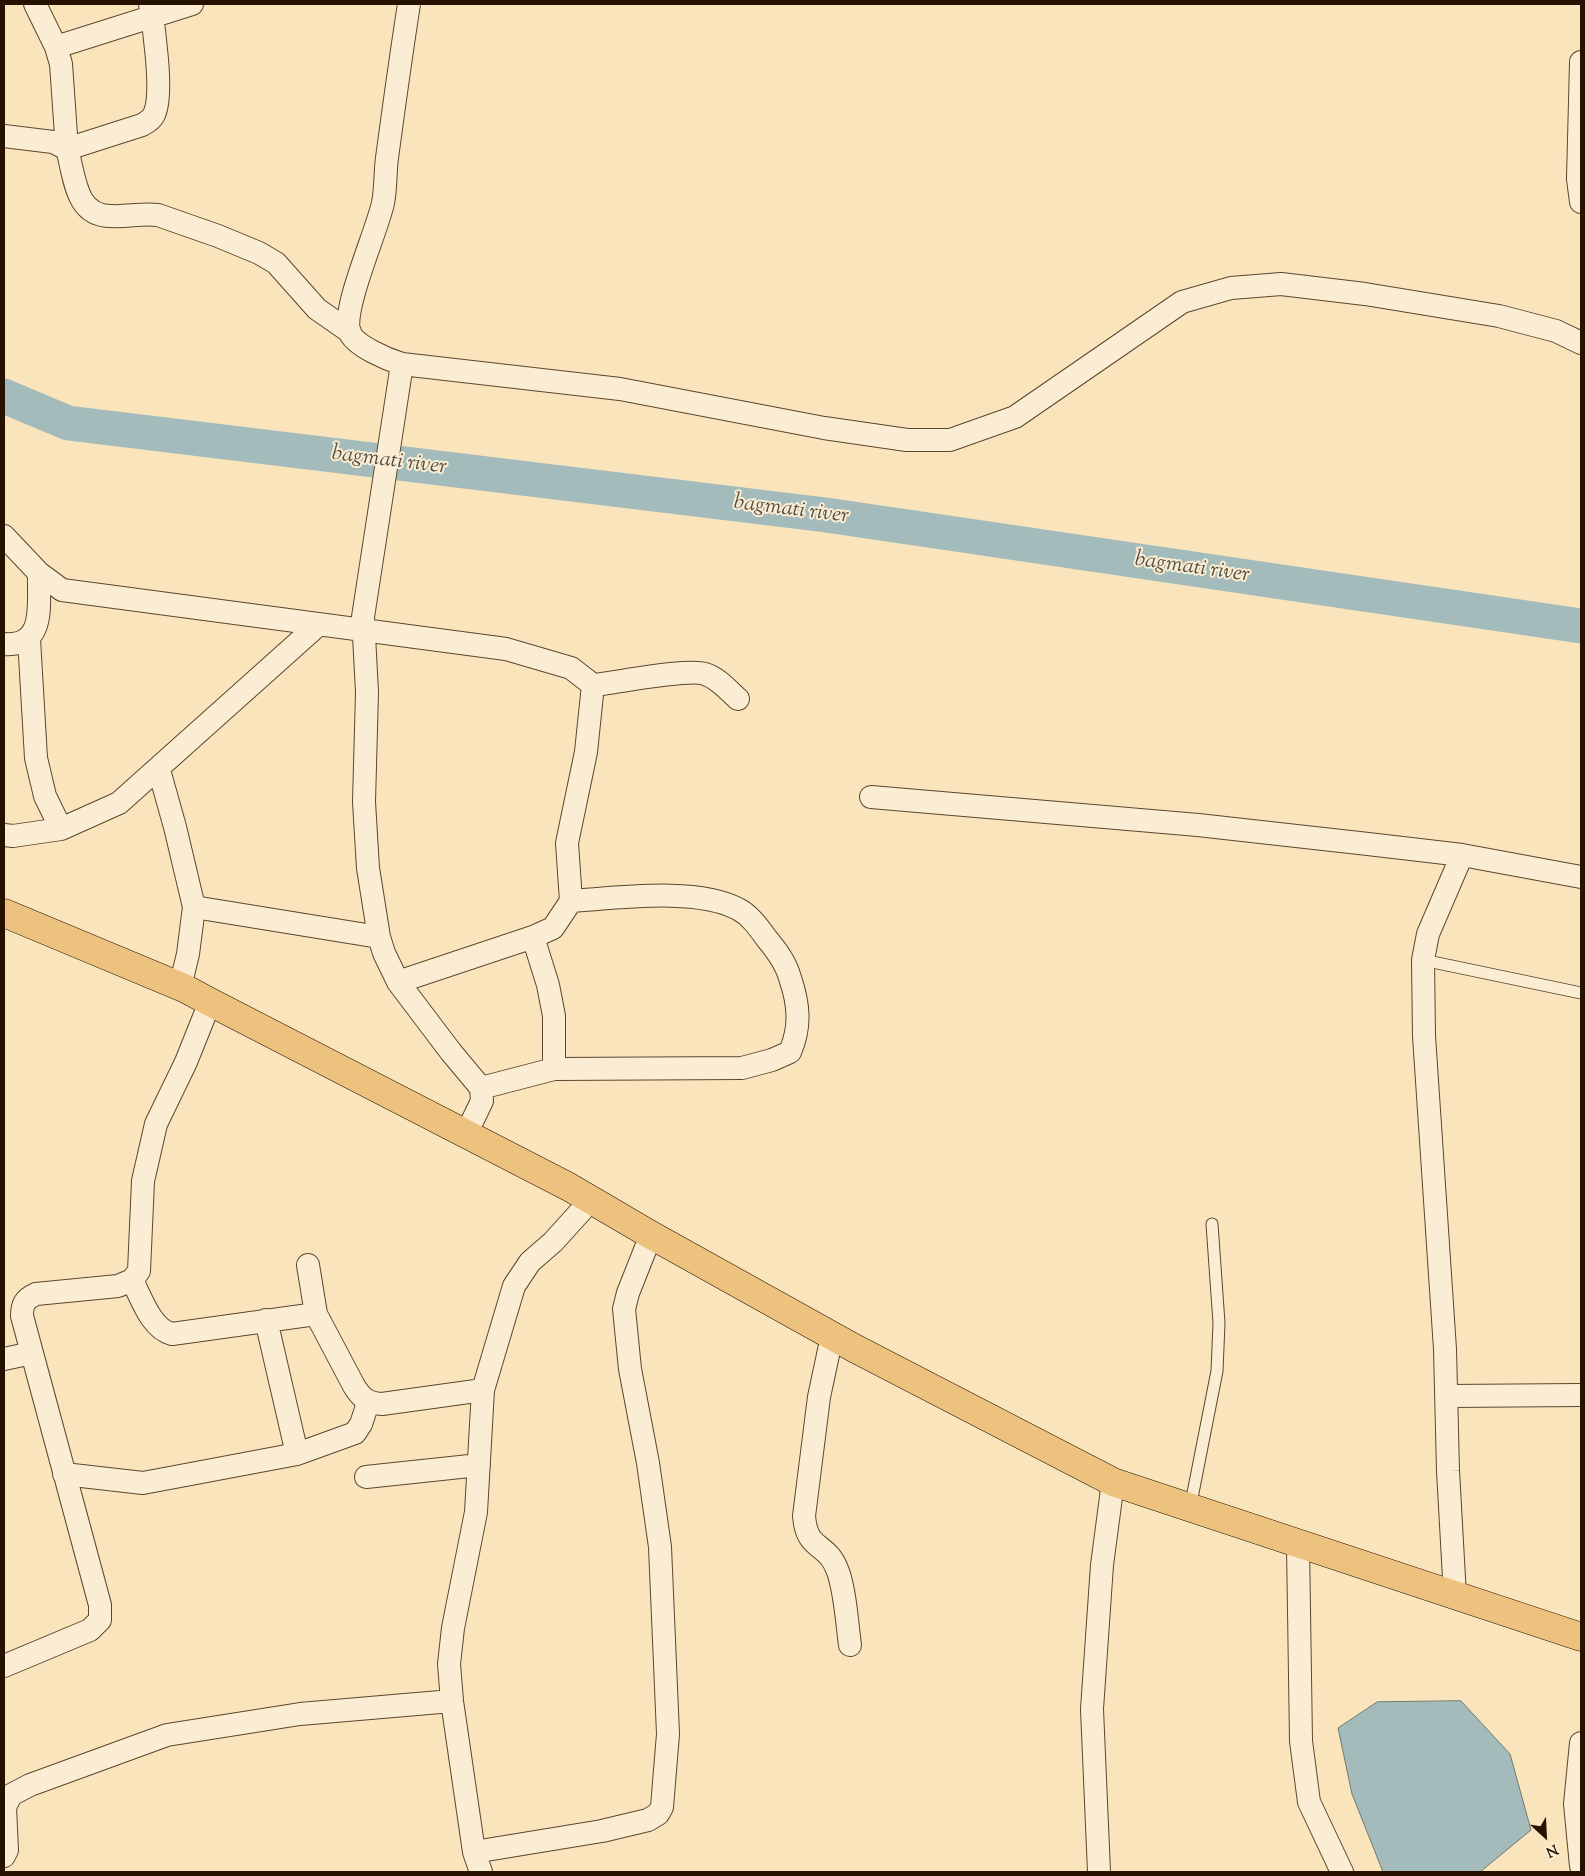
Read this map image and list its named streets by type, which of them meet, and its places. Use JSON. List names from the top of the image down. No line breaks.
{"water":["bagmati river"],"north":"bottom right"}
